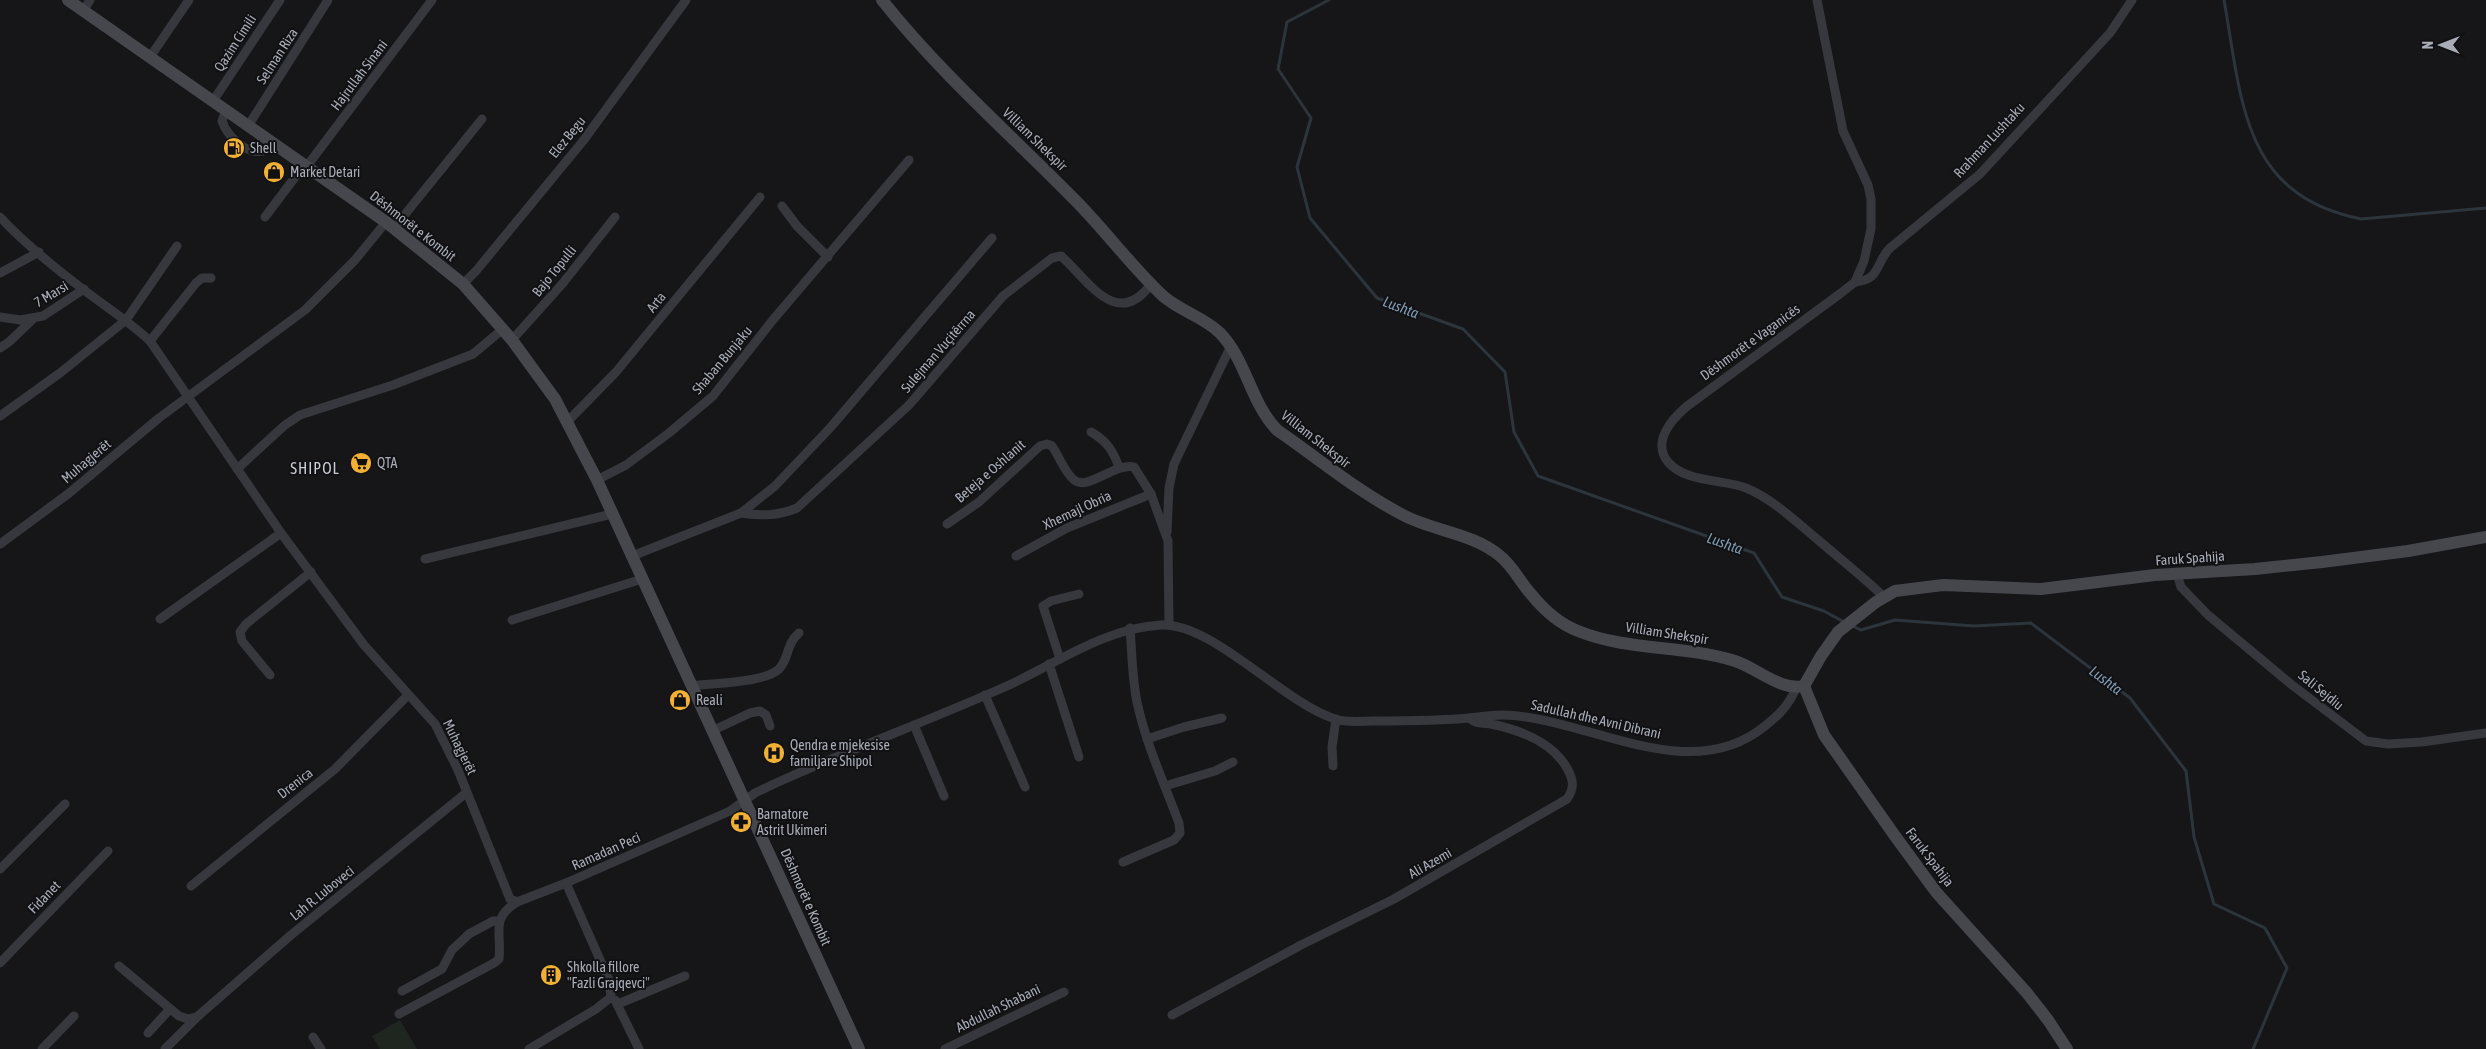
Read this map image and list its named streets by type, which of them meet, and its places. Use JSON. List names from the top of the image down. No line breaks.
{"streets":{"street":["Qazim Cimili","Selman Riza","Hajrullah Sinani","Elez Begu","Villiam Shekspir","Rrahman Lushtaku","Dëshmorët e Kombit","Bajo Topulli","7 Marsi","Arta","Dëshmorët e Vaganicës","Sulejman Vuçitërrna","Shaban Bunjaku","Muhagjerët","Beteja e Oshlanit","Xhemajl Obria","Faruk Spahija","Sali Sejdiu","Sadullah dhe Avni Dibrani","Drenica","Ramadan Peci","Ali Azemi","Lah R. Luboveci","Fidanet","Abdullah Shabani"]},"crossings":[["Qazim Cimili","Dëshmorët e Kombit"],["Selman Riza","Dëshmorët e Kombit"],["Hajrullah Sinani","Dëshmorët e Kombit"],["Elez Begu","Dëshmorët e Kombit"],["Villiam Shekspir","Sulejman Vuçitërrna"],["Villiam Shekspir","Faruk Spahija"],["Villiam Shekspir","Sadullah dhe Avni Dibrani"],["Rrahman Lushtaku","Dëshmorët e Vaganicës"],["Dëshmorët e Kombit","Bajo Topulli"],["Dëshmorët e Kombit","Arta"],["Dëshmorët e Kombit","Sulejman Vuçitërrna"],["Dëshmorët e Kombit","Shaban Bunjaku"],["Dëshmorët e Kombit","Sadullah dhe Avni Dibrani"],["Dëshmorët e Kombit","Ramadan Peci"],["7 Marsi","Muhagjerët"],["Dëshmorët e Vaganicës","Faruk Spahija"],["Muhagjerët","Drenica"],["Muhagjerët","Lah R. Luboveci"],["Faruk Spahija","Sali Sejdiu"],["Faruk Spahija","Sadullah dhe Avni Dibrani"],["Sadullah dhe Avni Dibrani","Ramadan Peci"],["Sadullah dhe Avni Dibrani","Ali Azemi"]],"districts":["SHIPOL"],"water":["Lushta"],"places":{"fuel station":["Shell"],"shop":["Market Detari","Reali"],"supermarket":["QTA"],"hospital":["Qendra e mjekesise familjare Shipol"],"pharmacy":["Barnatore Astrit Ukimeri"],"building":["Shkolla fillore ''Fazli Grajqevci''"]},"north":"left"}
